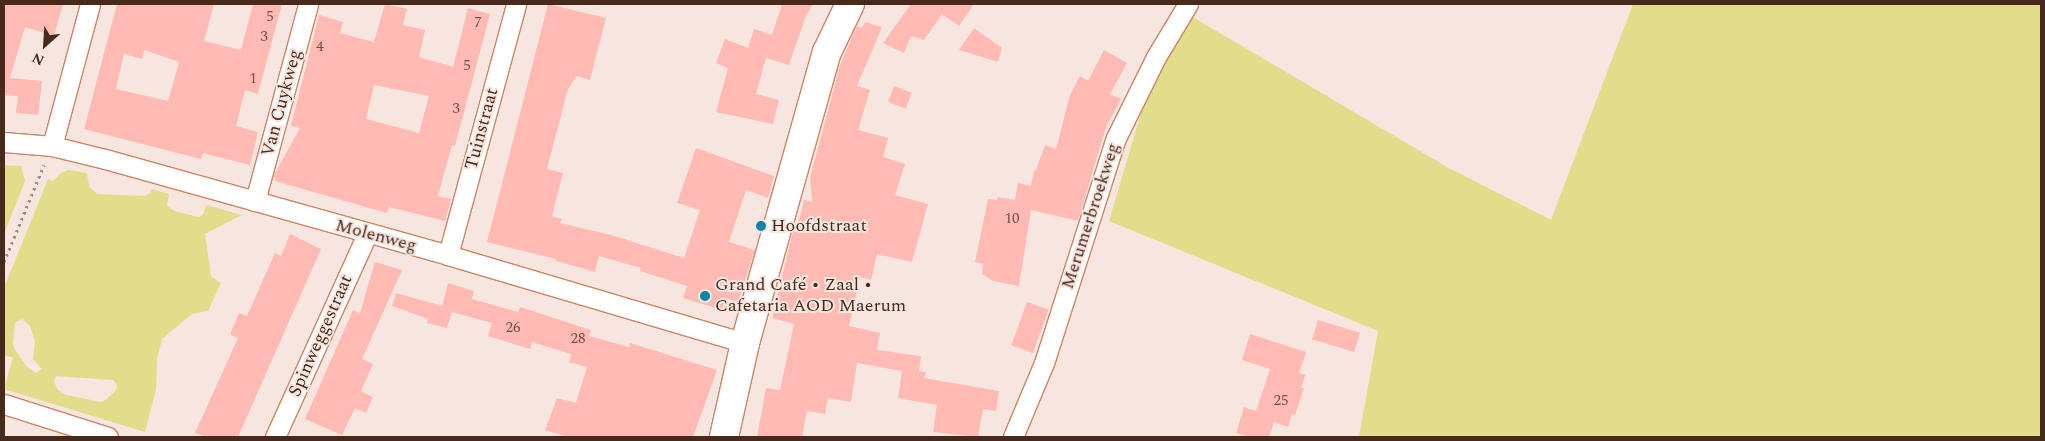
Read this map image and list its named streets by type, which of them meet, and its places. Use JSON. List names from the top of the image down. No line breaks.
{"streets":{"street":["Van Cuykweg","Tuinstraat","Merumerbroekweg","Molenweg","Spinweggestraat"]},"crossings":[["Van Cuykweg","Molenweg"],["Tuinstraat","Molenweg"],["Molenweg","Spinweggestraat"]],"places":["Hoofdstraat","Grand Café • Zaal • Cafetaria AOD Maerum"],"house_numbers":["5","7","3","4","5","1","3","10","26","28","25"],"north":"bottom left"}
